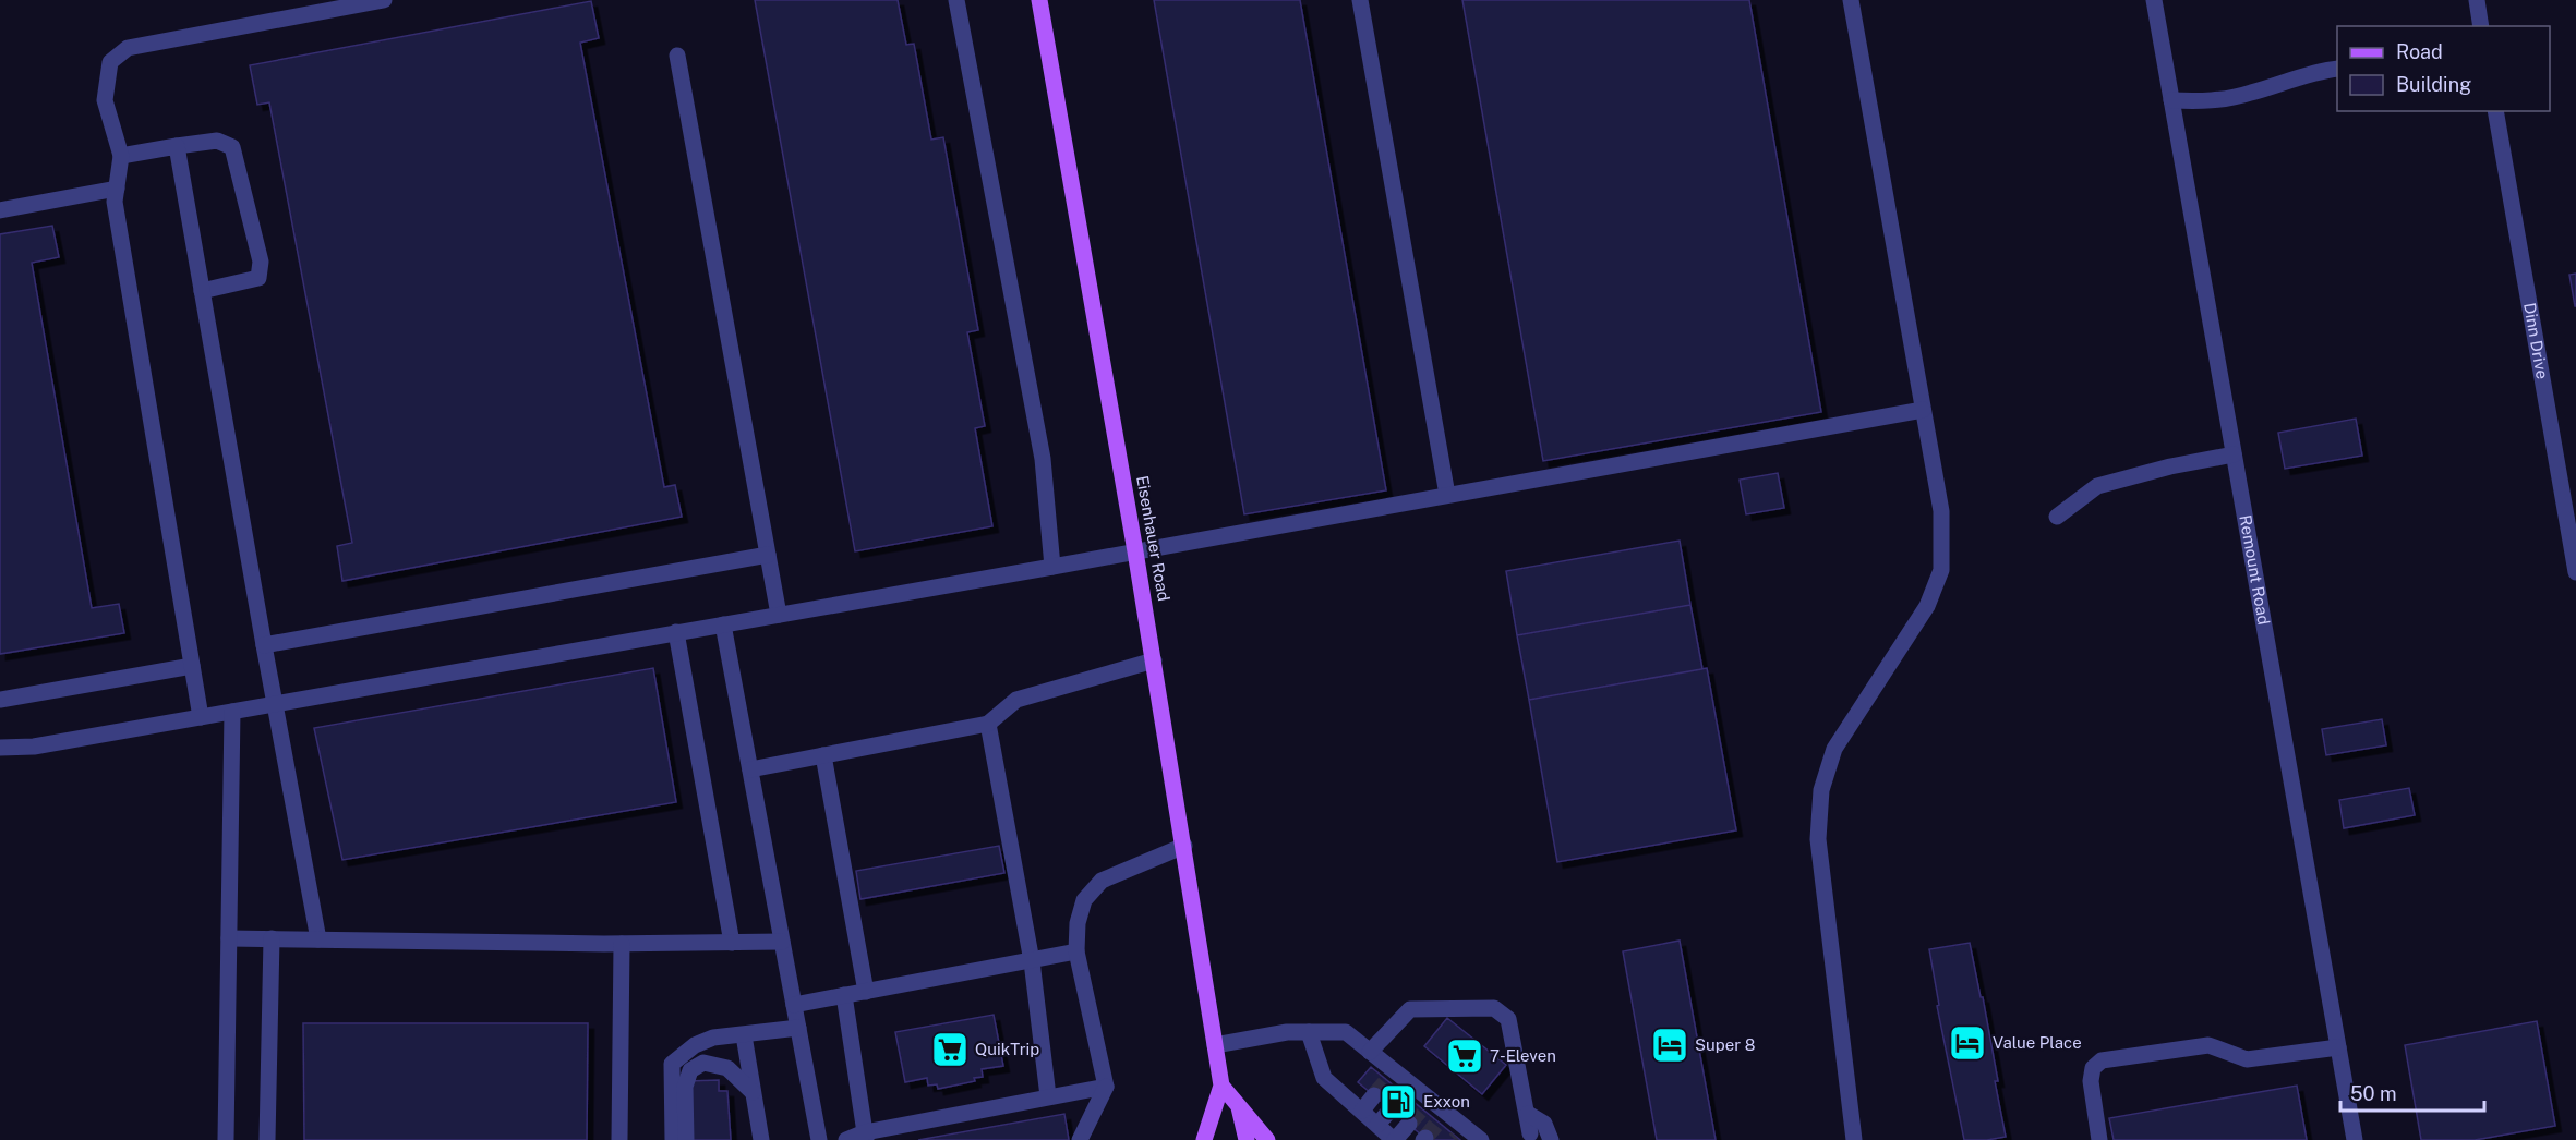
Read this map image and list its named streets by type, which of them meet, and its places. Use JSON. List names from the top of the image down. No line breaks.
{"streets":{"main road":["Eisenhauer Road"],"street":["Dinn Drive","Remount Road"]},"places":{"hotel":["Value Place","Super 8"],"supermarket":["QuikTrip","7-Eleven"],"fuel station":["Exxon"]},"legend":["Road","Building"],"scale_bar":"50 m"}
